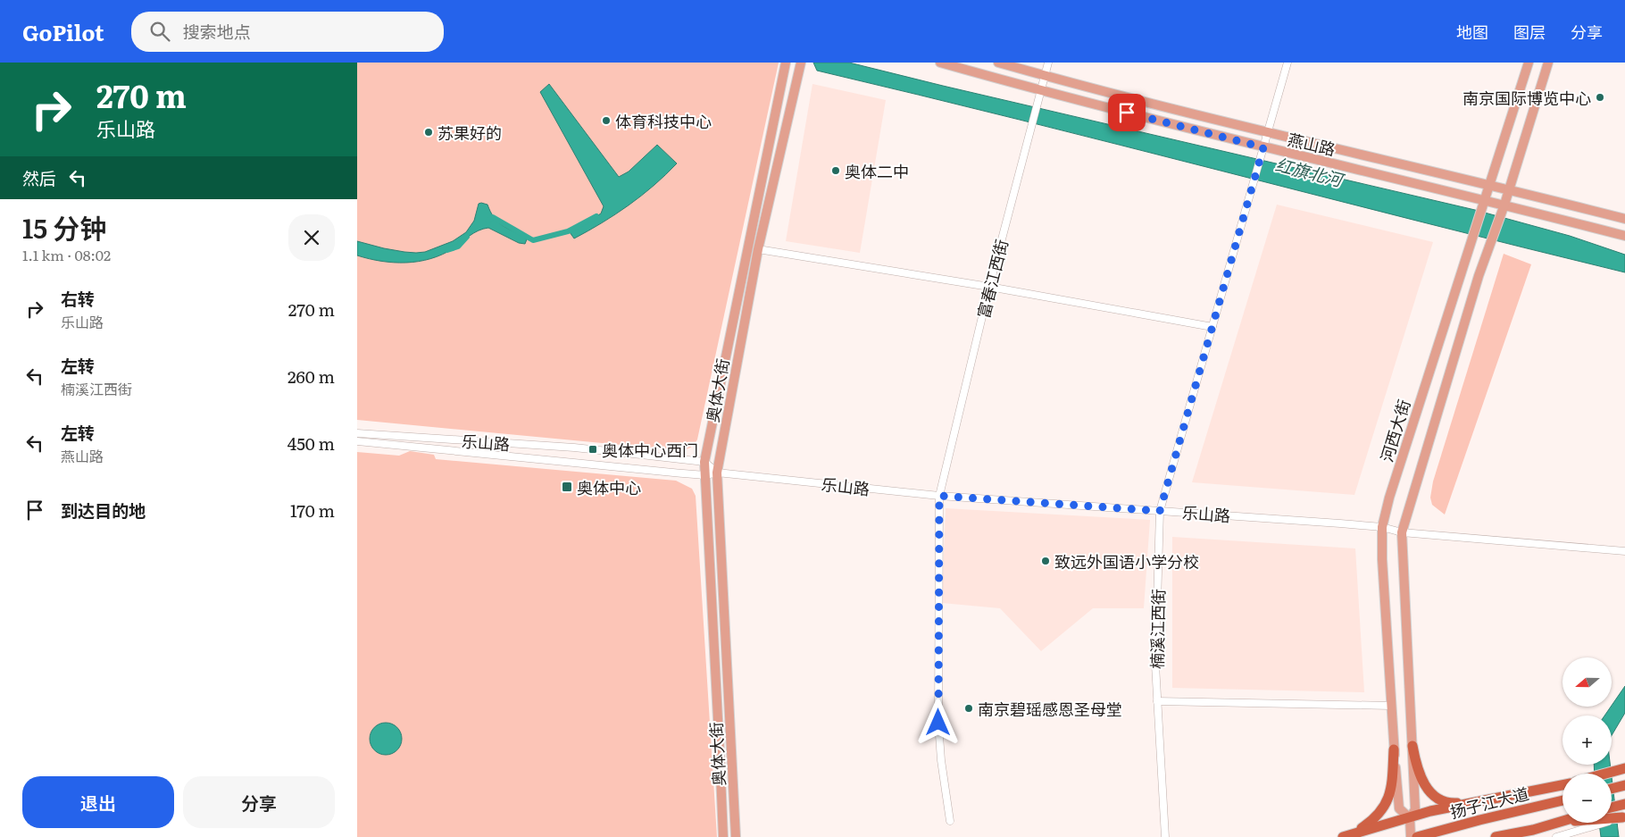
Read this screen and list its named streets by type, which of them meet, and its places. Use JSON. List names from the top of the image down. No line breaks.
{"streets":{"highway":["扬子江大道"],"main road":["燕山路","奥体大街","河西大街"],"street":["富春江西街","乐山路","楠溪江西街"]},"crossings":[["燕山路","富春江西街"],["燕山路","河西大街"],["燕山路","楠溪江西街"],["富春江西街","乐山路"],["奥体大街","乐山路"],["河西大街","乐山路"],["乐山路","楠溪江西街"]],"water":["红旗北河"],"places":{"other":["南京国际博览中心","体育科技中心","苏果好的","奥体二中","致远外国语小学分校","南京碧瑶感恩圣母堂"],"transit":["奥体中心西门","奥体中心"]},"north":"left","page":{"header":"GoPilot","search":"搜索地点","nav":["地图","图层","分享"],"turn":["270 m","乐山路"],"then":"然后","heading":["15 分钟","1.1 km · 08:02"],"list":[{"name":"右转","note":"乐山路","value":"270 m"},{"name":"左转","note":"楠溪江西街","value":"260 m"},{"name":"左转","note":"燕山路","value":"450 m"},{"name":"到达目的地","value":"170 m"}],"map_buttons":["+","−"],"buttons":["退出","分享"]}}
